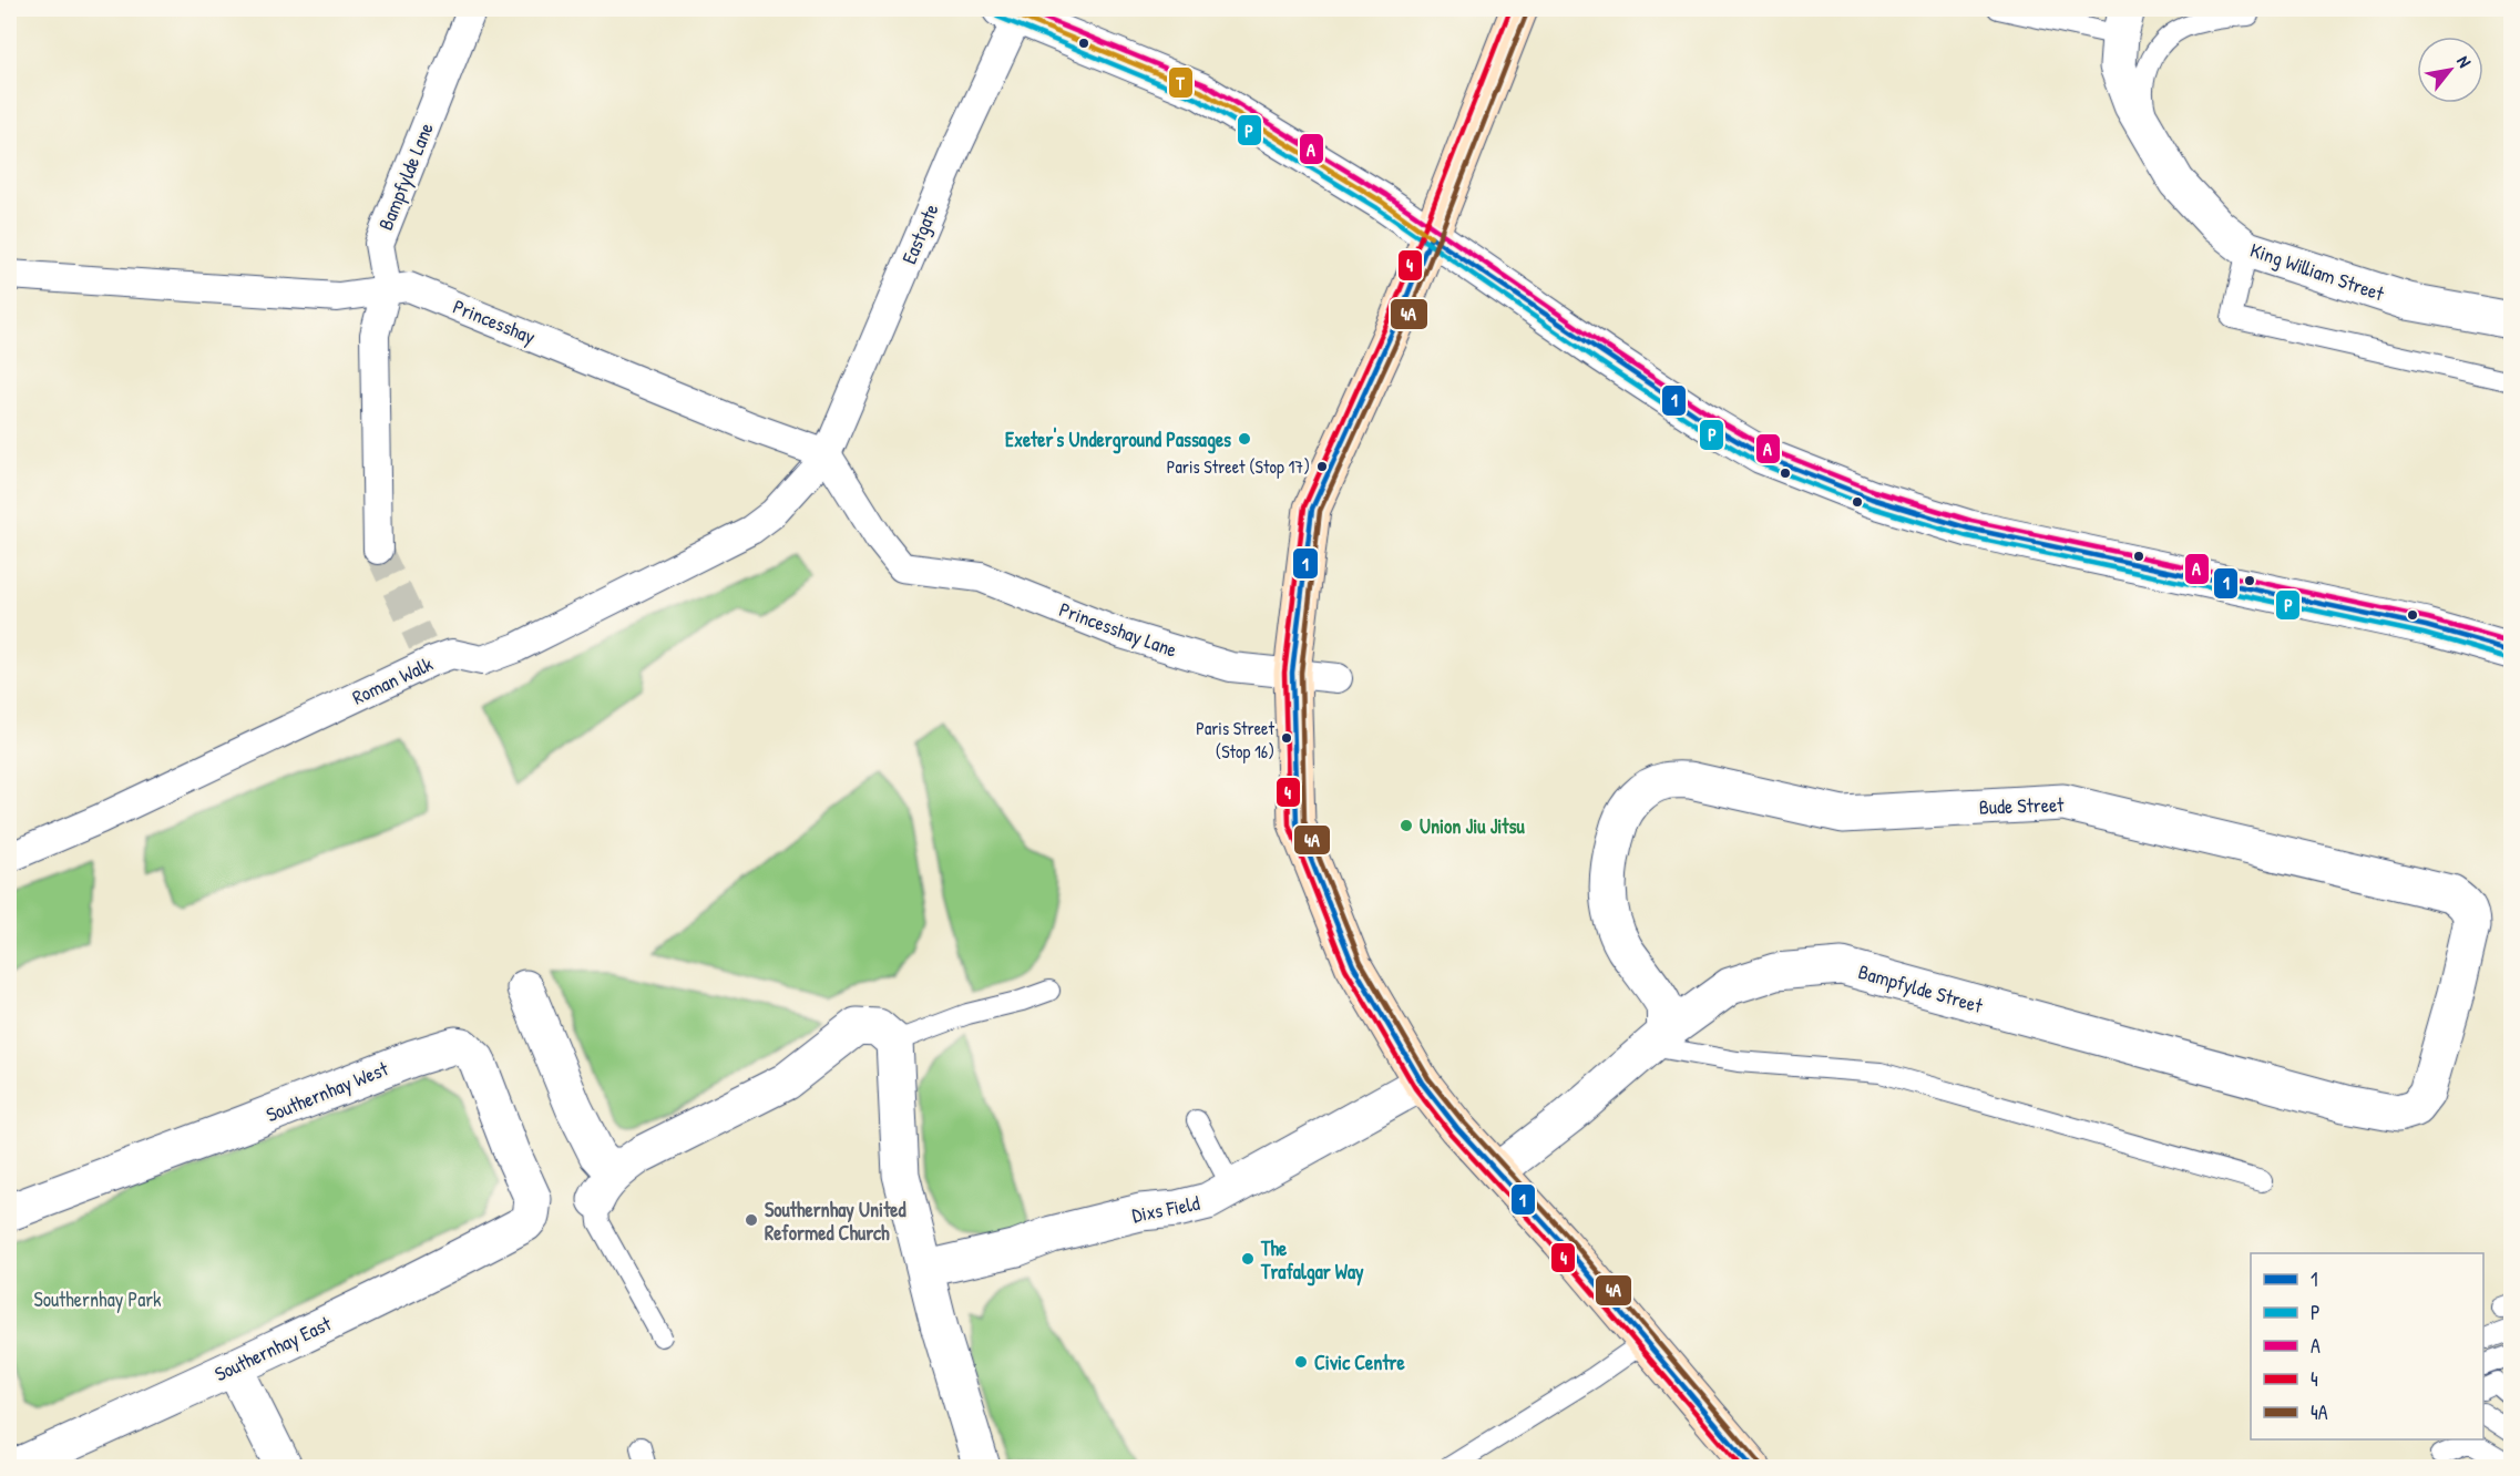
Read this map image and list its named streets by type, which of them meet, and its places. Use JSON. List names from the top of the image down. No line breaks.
{"streets":{"street":["Bampfylde Lane","Eastgate","King William Street","Princesshay","Princesshay Lane","Roman Walk","Bude Street","Bampfylde Street","Southernhay West","Dixs Field","Southernhay East"]},"crossings":[["Bampfylde Lane","Princesshay"],["Eastgate","Princesshay"],["Eastgate","Princesshay Lane"],["Eastgate","Roman Walk"],["Princesshay","Princesshay Lane"],["Princesshay","Roman Walk"],["Princesshay Lane","Roman Walk"],["Bude Street","Bampfylde Street"],["Southernhay West","Southernhay East"]],"parks":["Southernhay Park"],"places":["Exeter's Underground Passages","Paris Street (Stop 17)","Paris Street (Stop 16)","Union Jiu Jitsu","Southernhay United Reformed Church","The Trafalgar Way","Civic Centre"],"lines":["transit line A","transit line 4","transit line T","transit line 4A","transit line P","transit line 1"],"legend":["1","P","A","4","4A"],"north":"top right"}
